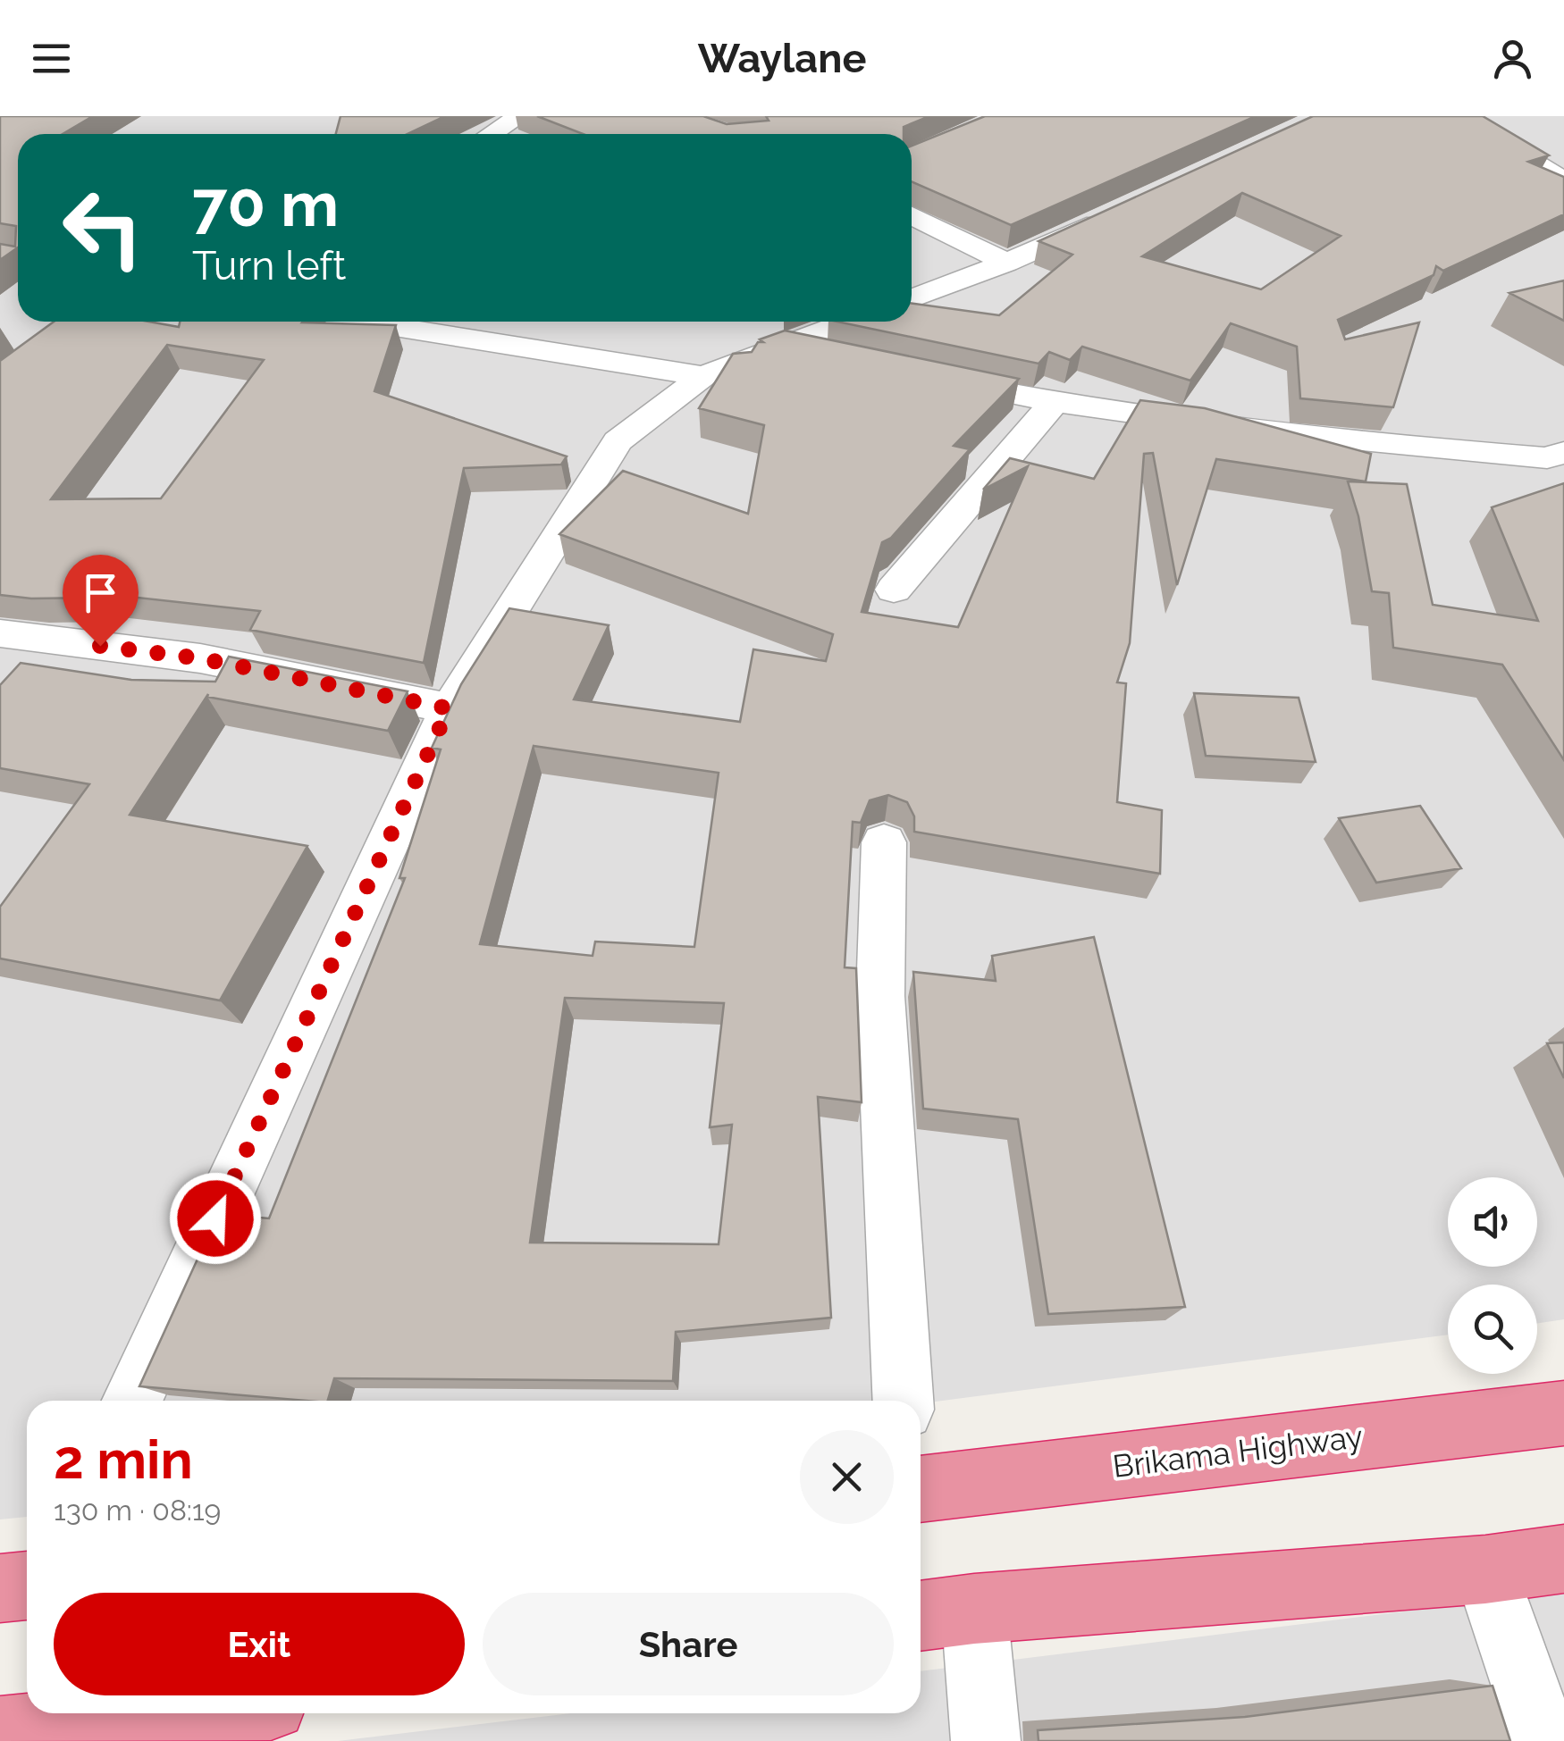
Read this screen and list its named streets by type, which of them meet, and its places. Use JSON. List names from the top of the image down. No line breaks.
{"streets":{"highway":["Brikama Highway"]},"page":{"header":"Waylane","turn":["70 m","Turn left"],"heading":["2 min","130 m · 08:19"],"buttons":["Exit","Share"]}}
